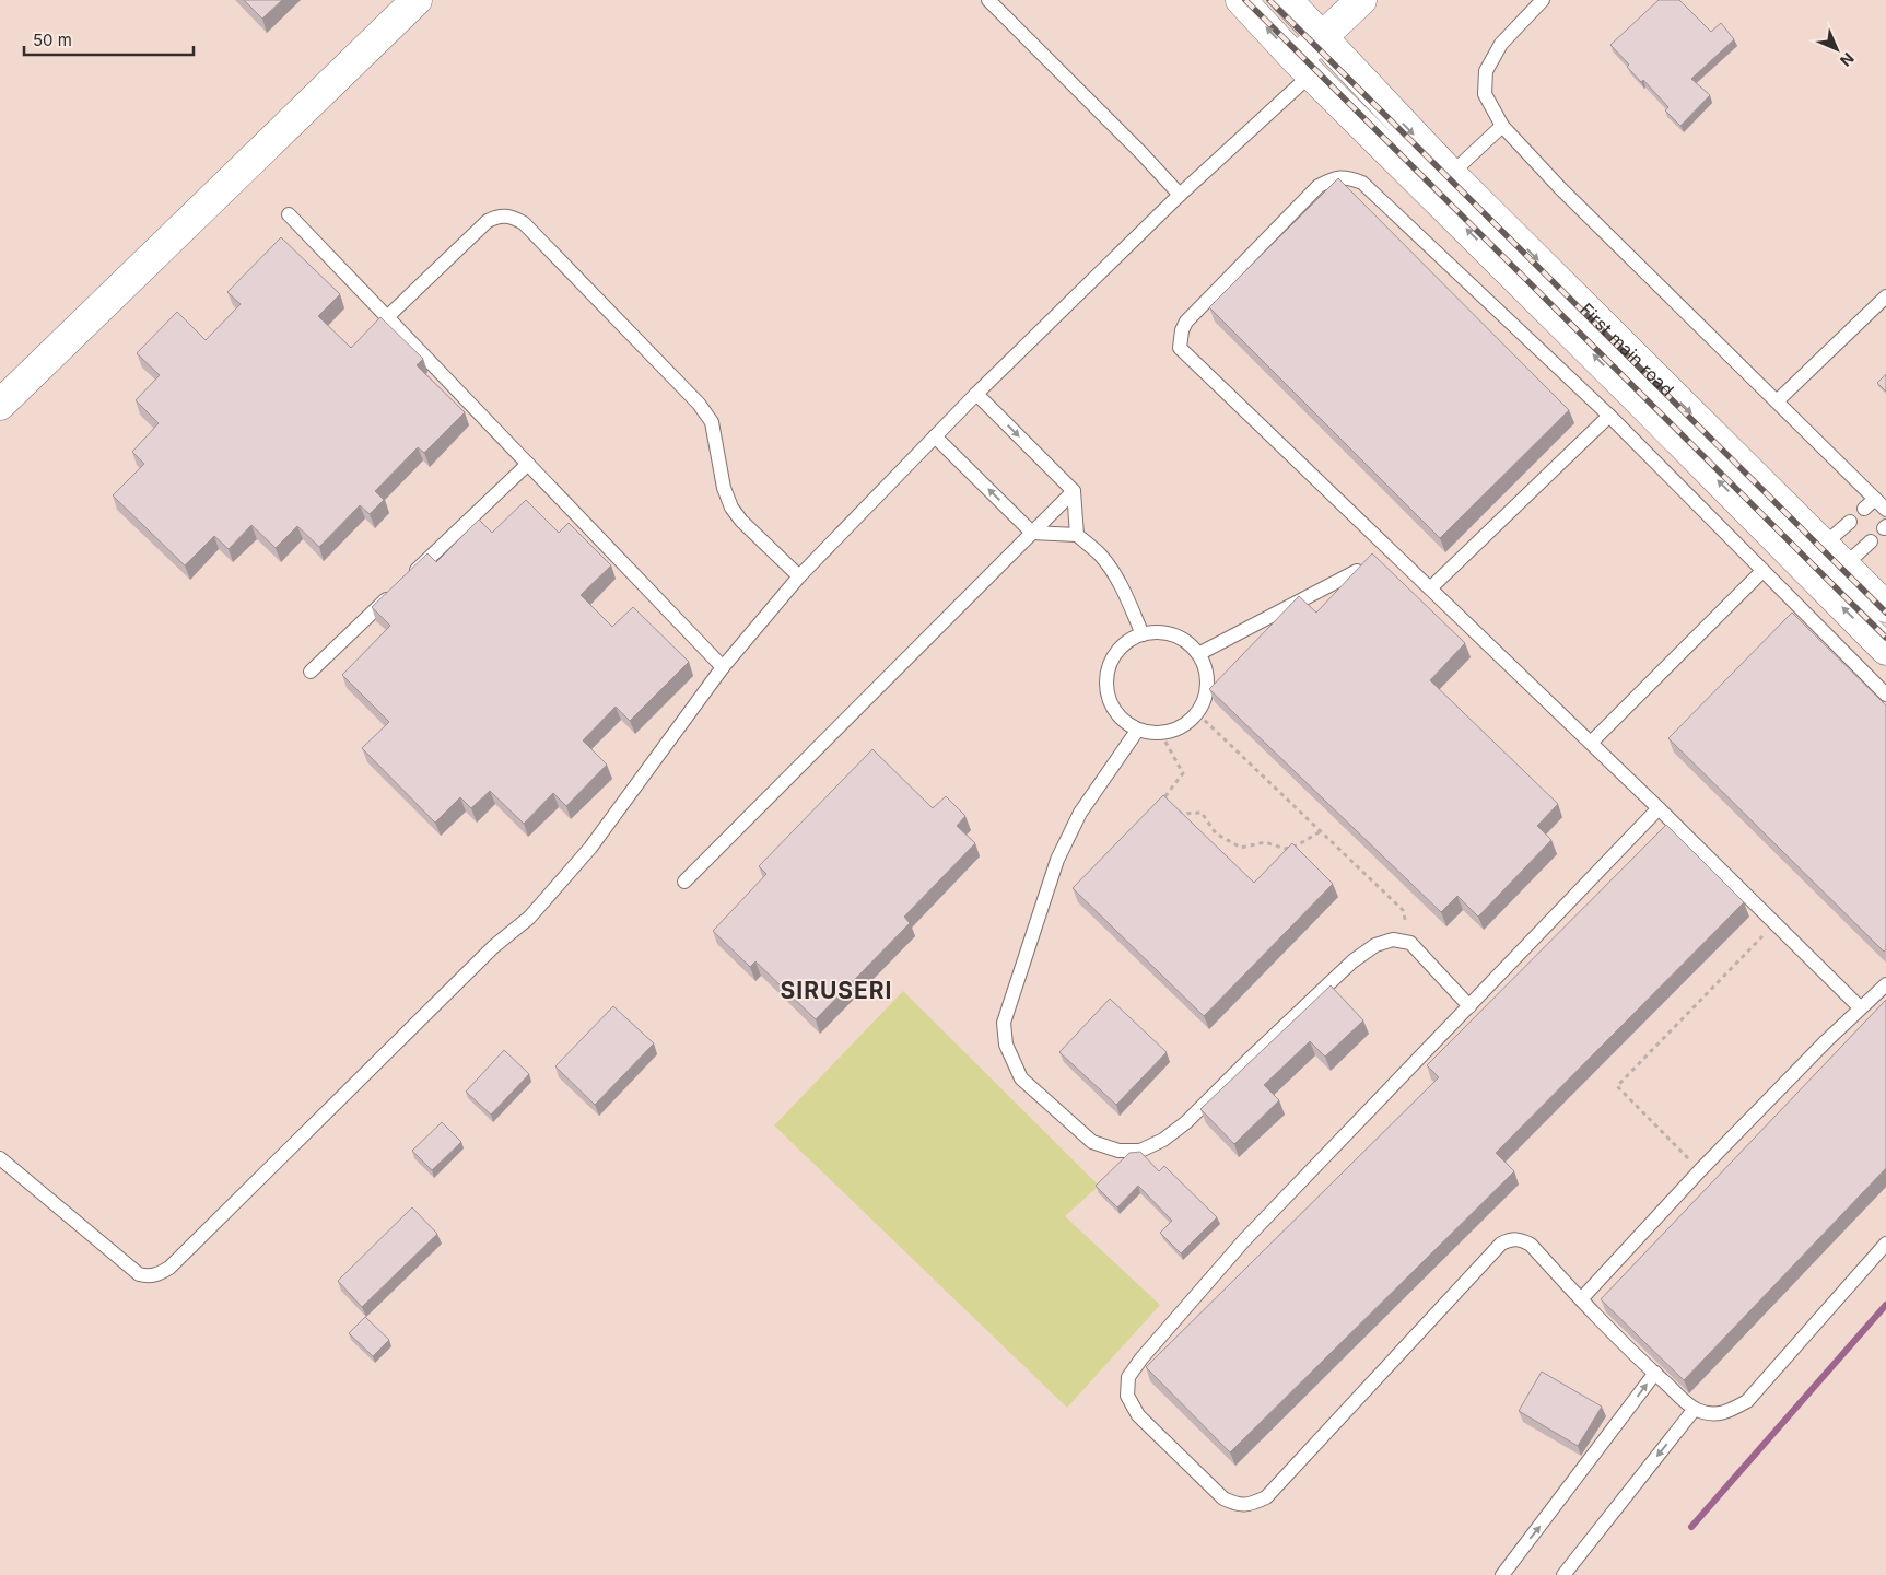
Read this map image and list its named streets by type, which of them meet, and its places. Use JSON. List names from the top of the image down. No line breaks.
{"streets":{"street":["First main road"]},"districts":["SIRUSERI"],"scale_bar":"50 m","north":"bottom right"}
